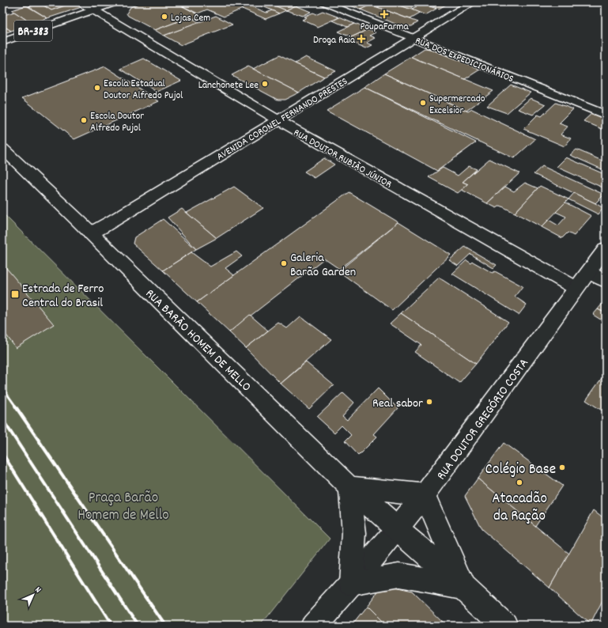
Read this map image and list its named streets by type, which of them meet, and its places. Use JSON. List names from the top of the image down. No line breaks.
{"streets":{"main road":["BR-383","RUA DOS EXPEDICIONÁRIOS","AVENIDA CORONEL FERNANDO PRESTES","RUA DOUTOR RUBIÃO JÚNIOR","RUA BARÃO HOMEM DE MELLO","RUA DOUTOR GREGÓRIO COSTA"]},"crossings":[["BR-383","RUA DOUTOR RUBIÃO JÚNIOR"],["RUA DOS EXPEDICIONÁRIOS","AVENIDA CORONEL FERNANDO PRESTES"],["AVENIDA CORONEL FERNANDO PRESTES","RUA DOUTOR RUBIÃO JÚNIOR"],["AVENIDA CORONEL FERNANDO PRESTES","RUA BARÃO HOMEM DE MELLO"],["RUA DOUTOR RUBIÃO JÚNIOR","RUA DOUTOR GREGÓRIO COSTA"],["RUA BARÃO HOMEM DE MELLO","RUA DOUTOR GREGÓRIO COSTA"]],"parks":["Praça Barão Homem de Mello"],"places":{"health":["PoupaFarma","Droga Raia"],"other":["Lojas Cem","Lanchonete Lee","Escola Estadual Doutor Alfredo Pujol","Supermercado Excelsior","Escola Doutor Alfredo Pujol","Galeria Barão Garden","Real sabor","Colégio Base","Atacadão da Ração"],"transit":["Estrada de Ferro Central do Brasil"]},"north":"top right"}
